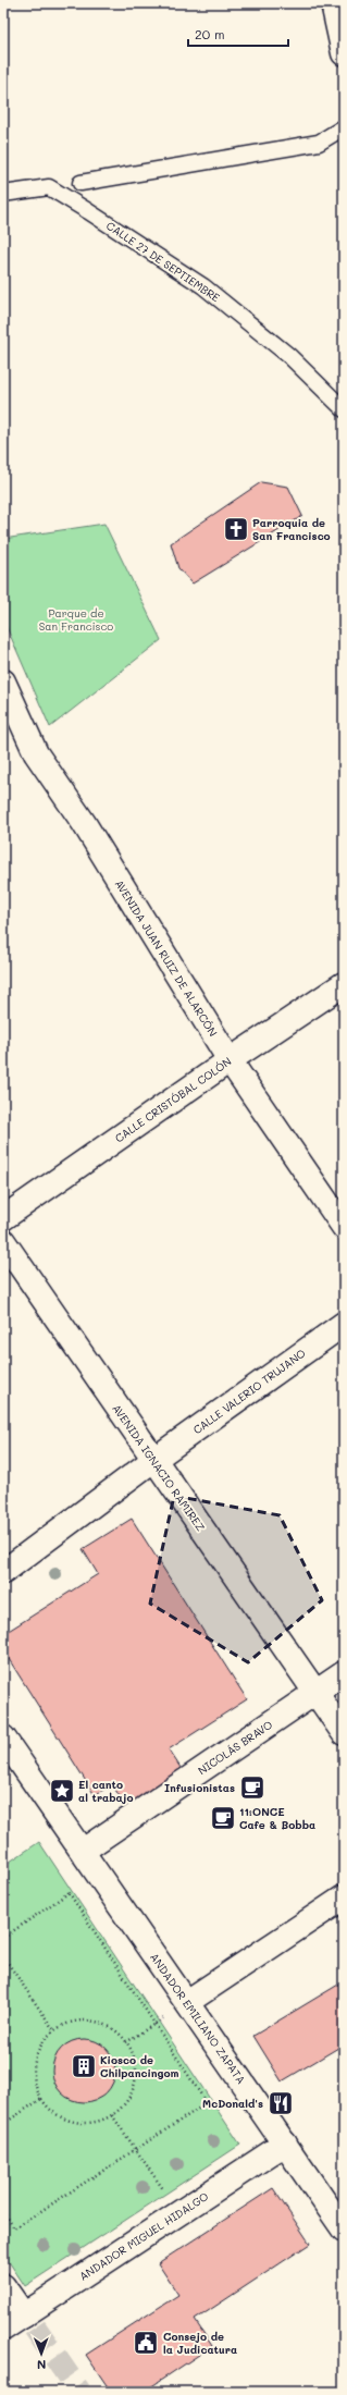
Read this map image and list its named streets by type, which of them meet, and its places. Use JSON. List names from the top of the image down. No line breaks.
{"streets":{"street":["AVENIDA JUAN RUIZ DE ALARCÓN","CALLE CRISTÓBAL COLÓN","CALLE VALERIO TRUJANO","AVENIDA IGNACIO RAMIREZ","NICOLÁS BRAVO","ANDADOR EMILIANO ZAPATA","ANDADOR MIGUEL HIDALGO"],"lane":["CALLE 27 DE SEPTIEMBRE"]},"crossings":[["AVENIDA JUAN RUIZ DE ALARCÓN","CALLE CRISTÓBAL COLÓN"],["CALLE VALERIO TRUJANO","AVENIDA IGNACIO RAMIREZ"],["AVENIDA IGNACIO RAMIREZ","NICOLÁS BRAVO"],["NICOLÁS BRAVO","ANDADOR EMILIANO ZAPATA"],["ANDADOR EMILIANO ZAPATA","ANDADOR MIGUEL HIDALGO"]],"parks":["Parque de San Francisco"],"places":{"church":["Parroquia de San Francisco"],"cafe":["Infusionistas","11:ONCE Cafe & Bobba"],"place":["El canto al trabajo"],"building":["Kiosco de Chilpancingom"],"restaurant":["McDonald's"],"public building":["Consejo de la Judicatura"]},"scale_bar":"20 m","north":"bottom"}
